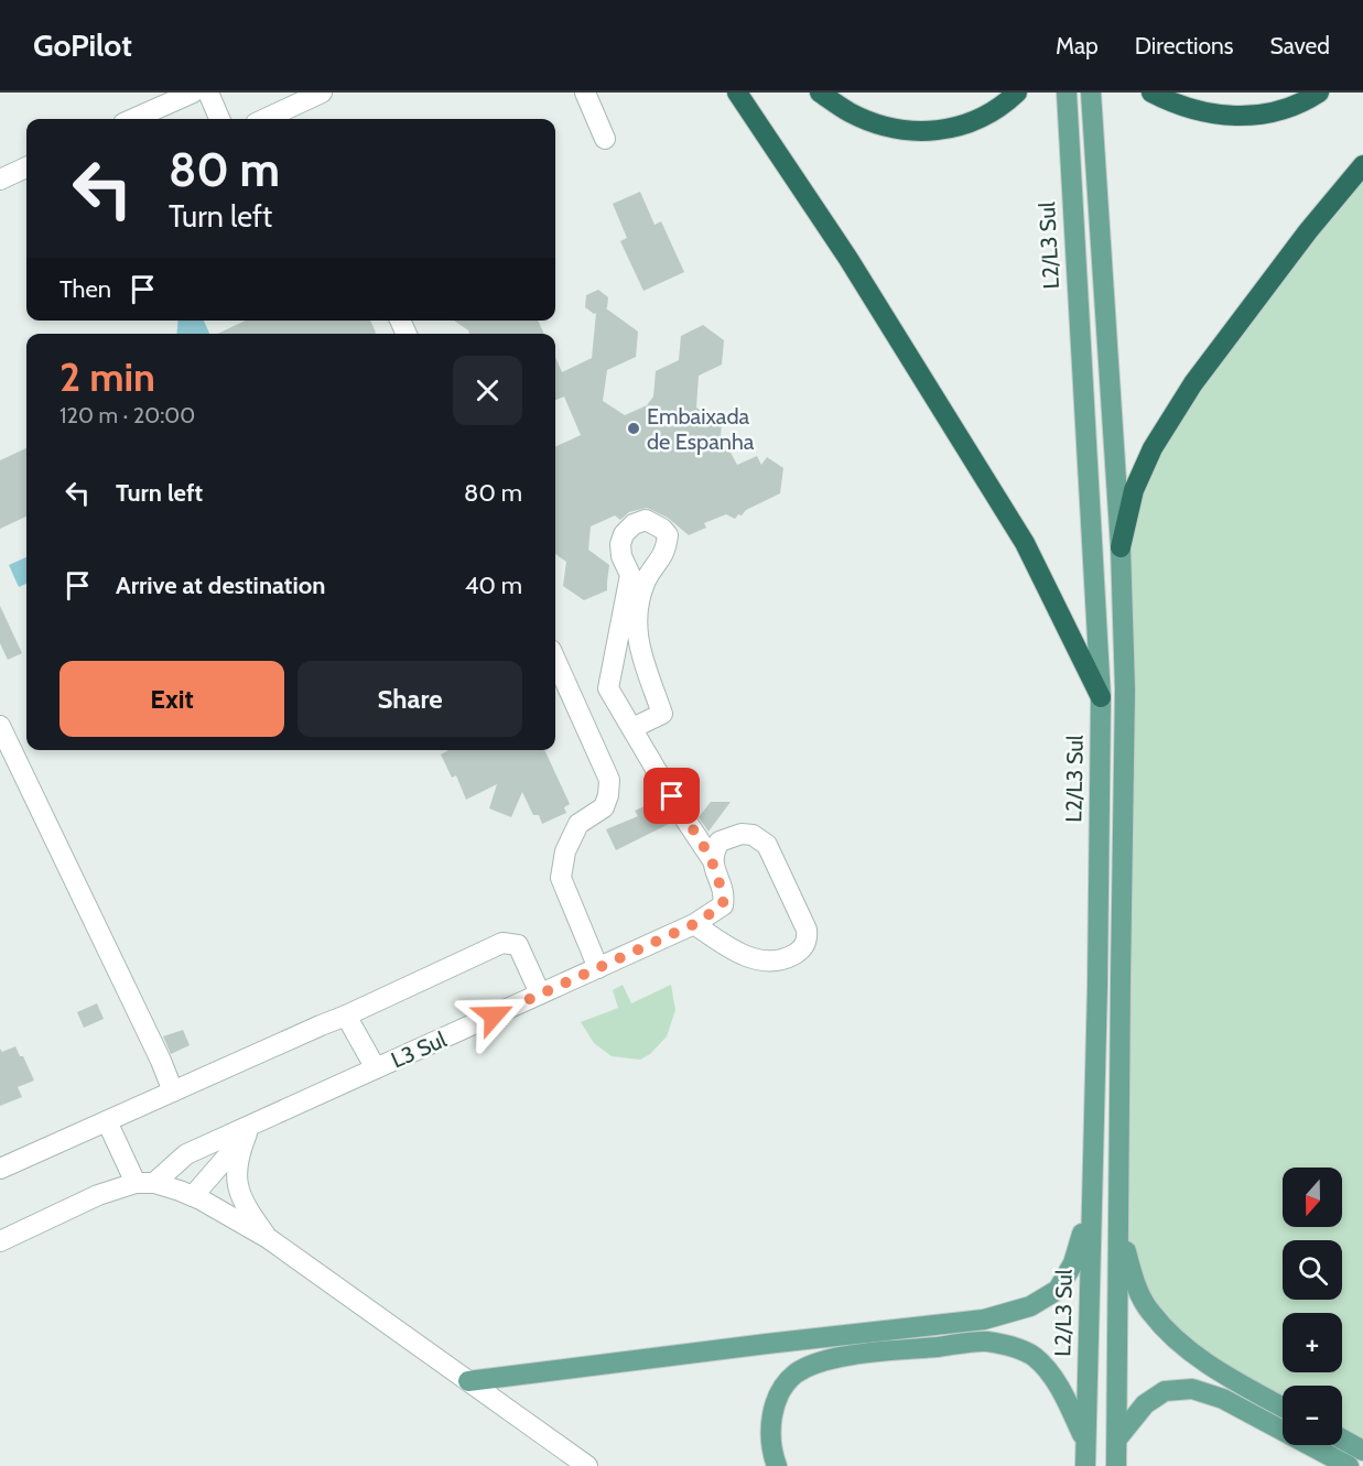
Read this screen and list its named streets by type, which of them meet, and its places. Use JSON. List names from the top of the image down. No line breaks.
{"streets":{"main road":["L2/L3 Sul"],"street":["L3 Sul"]},"places":["Embaixada de Espanha"],"north":"bottom","page":{"header":"GoPilot","nav":["Map","Directions","Saved"],"turn":["80 m","Turn left"],"then":"Then","heading":["2 min","120 m · 20:00"],"list":[{"name":"Turn left","value":"80 m"},{"name":"Arrive at destination","value":"40 m"}],"buttons":["Exit","Share"],"map_buttons":["+","−"]}}
